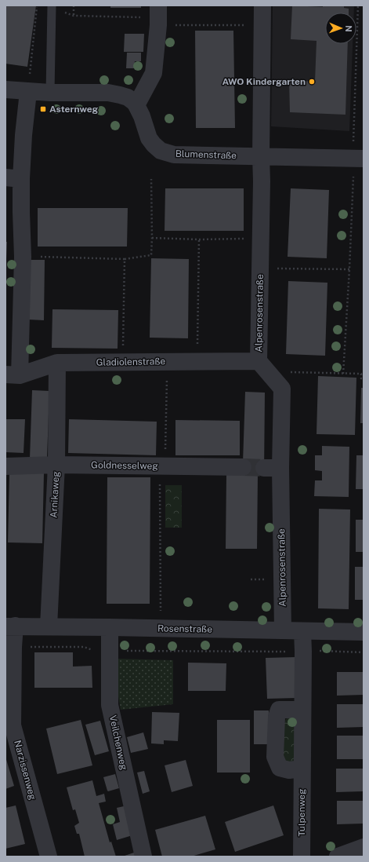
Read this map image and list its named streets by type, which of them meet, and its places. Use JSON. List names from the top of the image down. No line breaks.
{"streets":{"street":["Blumenstraße","Alpenrosenstraße","Gladiolenstraße","Goldnesselweg","Arnikaweg","Rosenstraße","Veilchenweg","Narzissenweg","Tulpenweg"]},"crossings":[["Blumenstraße","Alpenrosenstraße"],["Alpenrosenstraße","Gladiolenstraße"],["Alpenrosenstraße","Rosenstraße"],["Gladiolenstraße","Arnikaweg"],["Goldnesselweg","Arnikaweg"],["Arnikaweg","Rosenstraße"],["Rosenstraße","Veilchenweg"],["Rosenstraße","Narzissenweg"],["Rosenstraße","Tulpenweg"]],"places":{"other":["AWO Kindergarten"],"transit":["Asternweg"]},"north":"right"}
